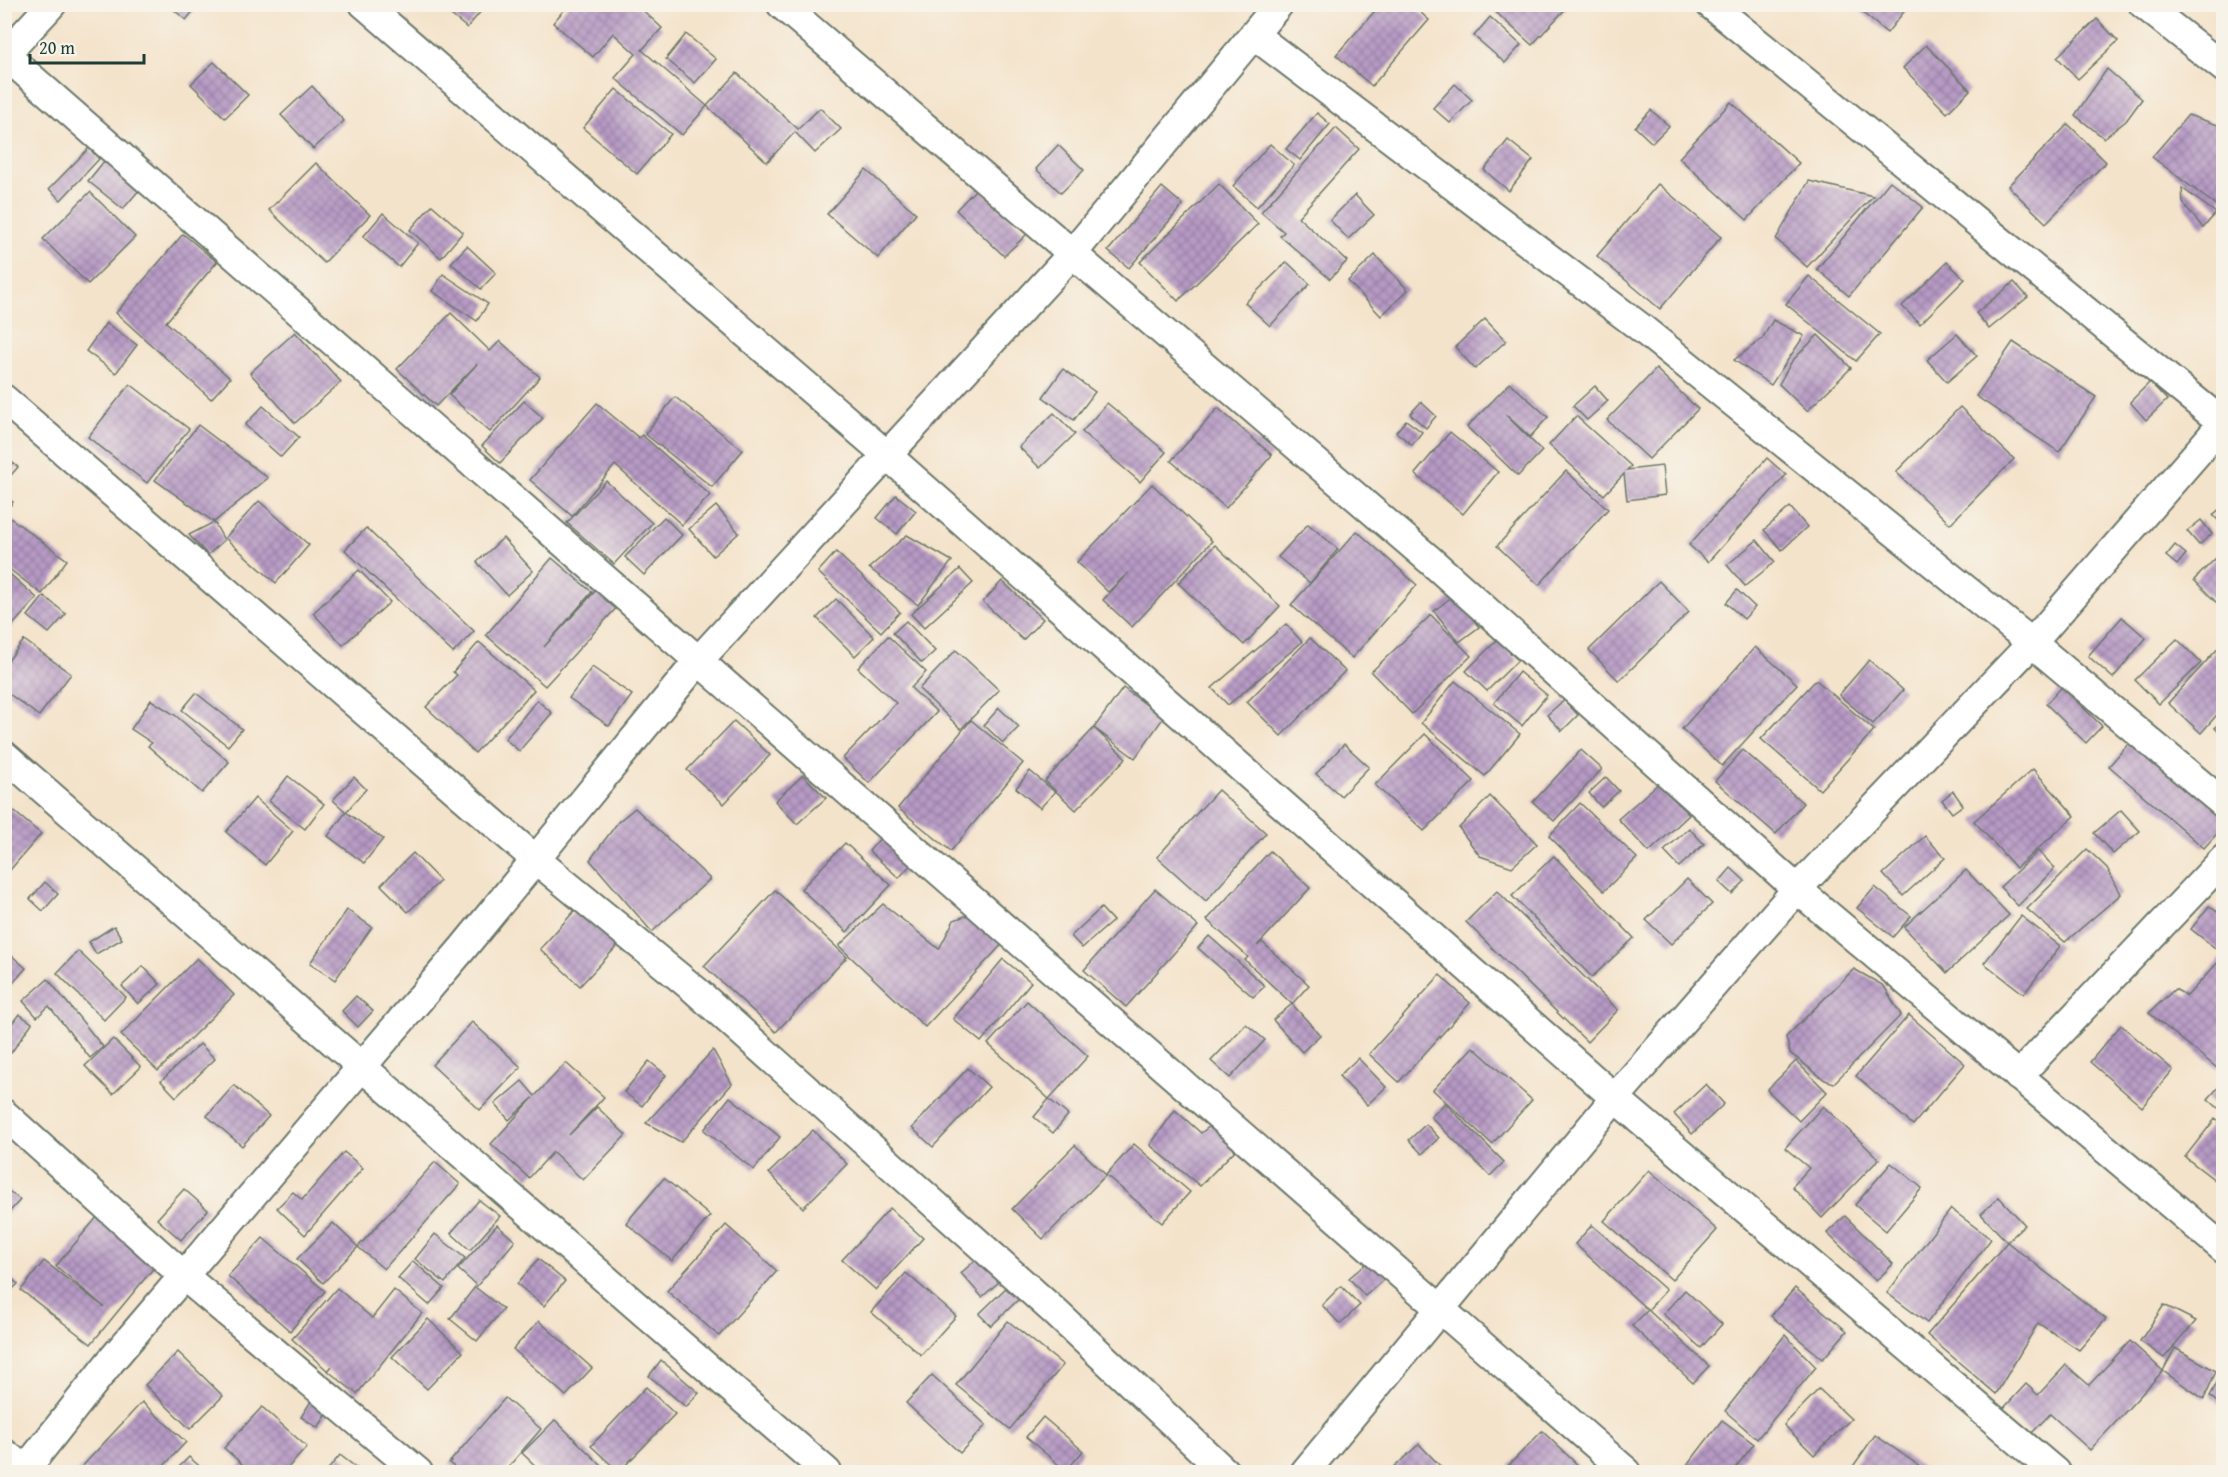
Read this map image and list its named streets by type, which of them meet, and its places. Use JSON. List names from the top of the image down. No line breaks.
{"scale_bar":"20 m"}
